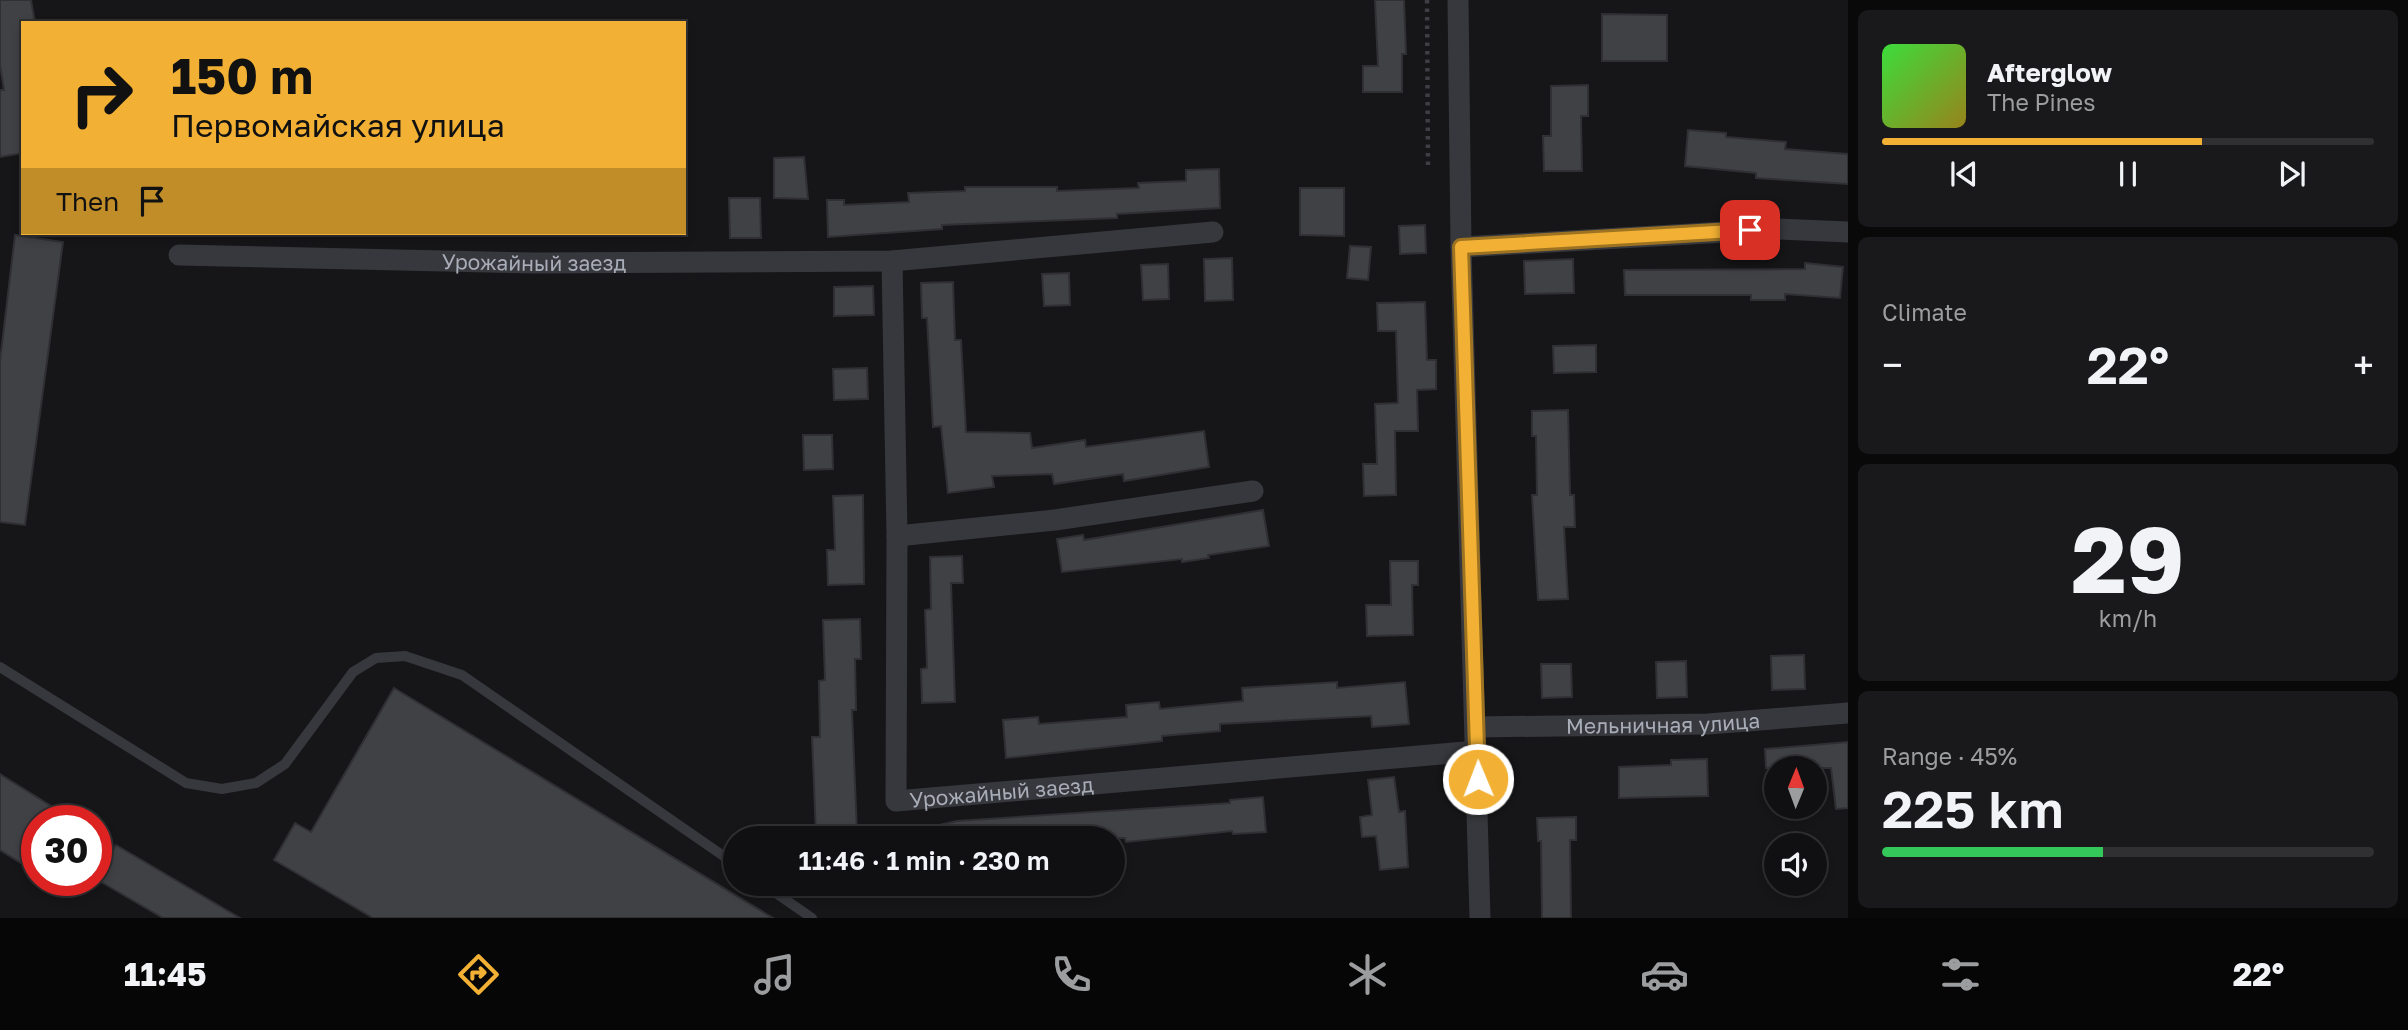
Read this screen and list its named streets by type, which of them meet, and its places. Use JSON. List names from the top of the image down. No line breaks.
{"streets":{"street":["Урожайный заезд","Мельничная улица"]},"north":"top","page":{"turn":["150 m","Первомайская улица"],"song":["Afterglow","The Pines"],"then":"Then","tile":["Climate",["29","km/h"],["Range · 45%","225 km"]],"heat":["−","22°","+"],"limit":"30","trip":"11:46 · 1 min · 230 m","tabs":["11:45","22°"]}}
